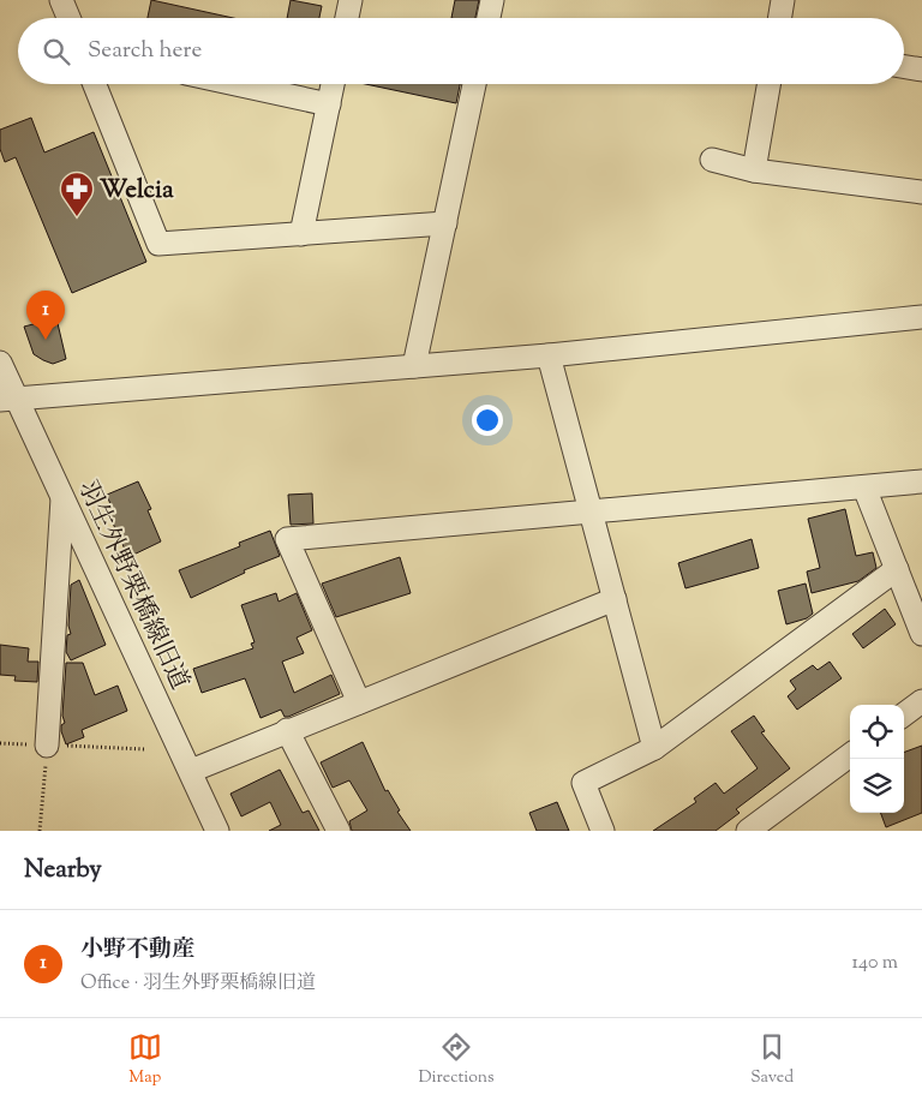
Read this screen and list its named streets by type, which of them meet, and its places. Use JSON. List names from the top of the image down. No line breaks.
{"streets":{"street":["羽生外野栗橋線旧道"]},"places":{"pharmacy":["Welcia"]},"page":{"search":"Search here","pins":"1","heading":"Nearby","list":[{"mark":"1","name":"小野不動産","note":"Office · 羽生外野栗橋線旧道","value":"140 m"}],"nav":["Map","Directions","Saved"]}}
